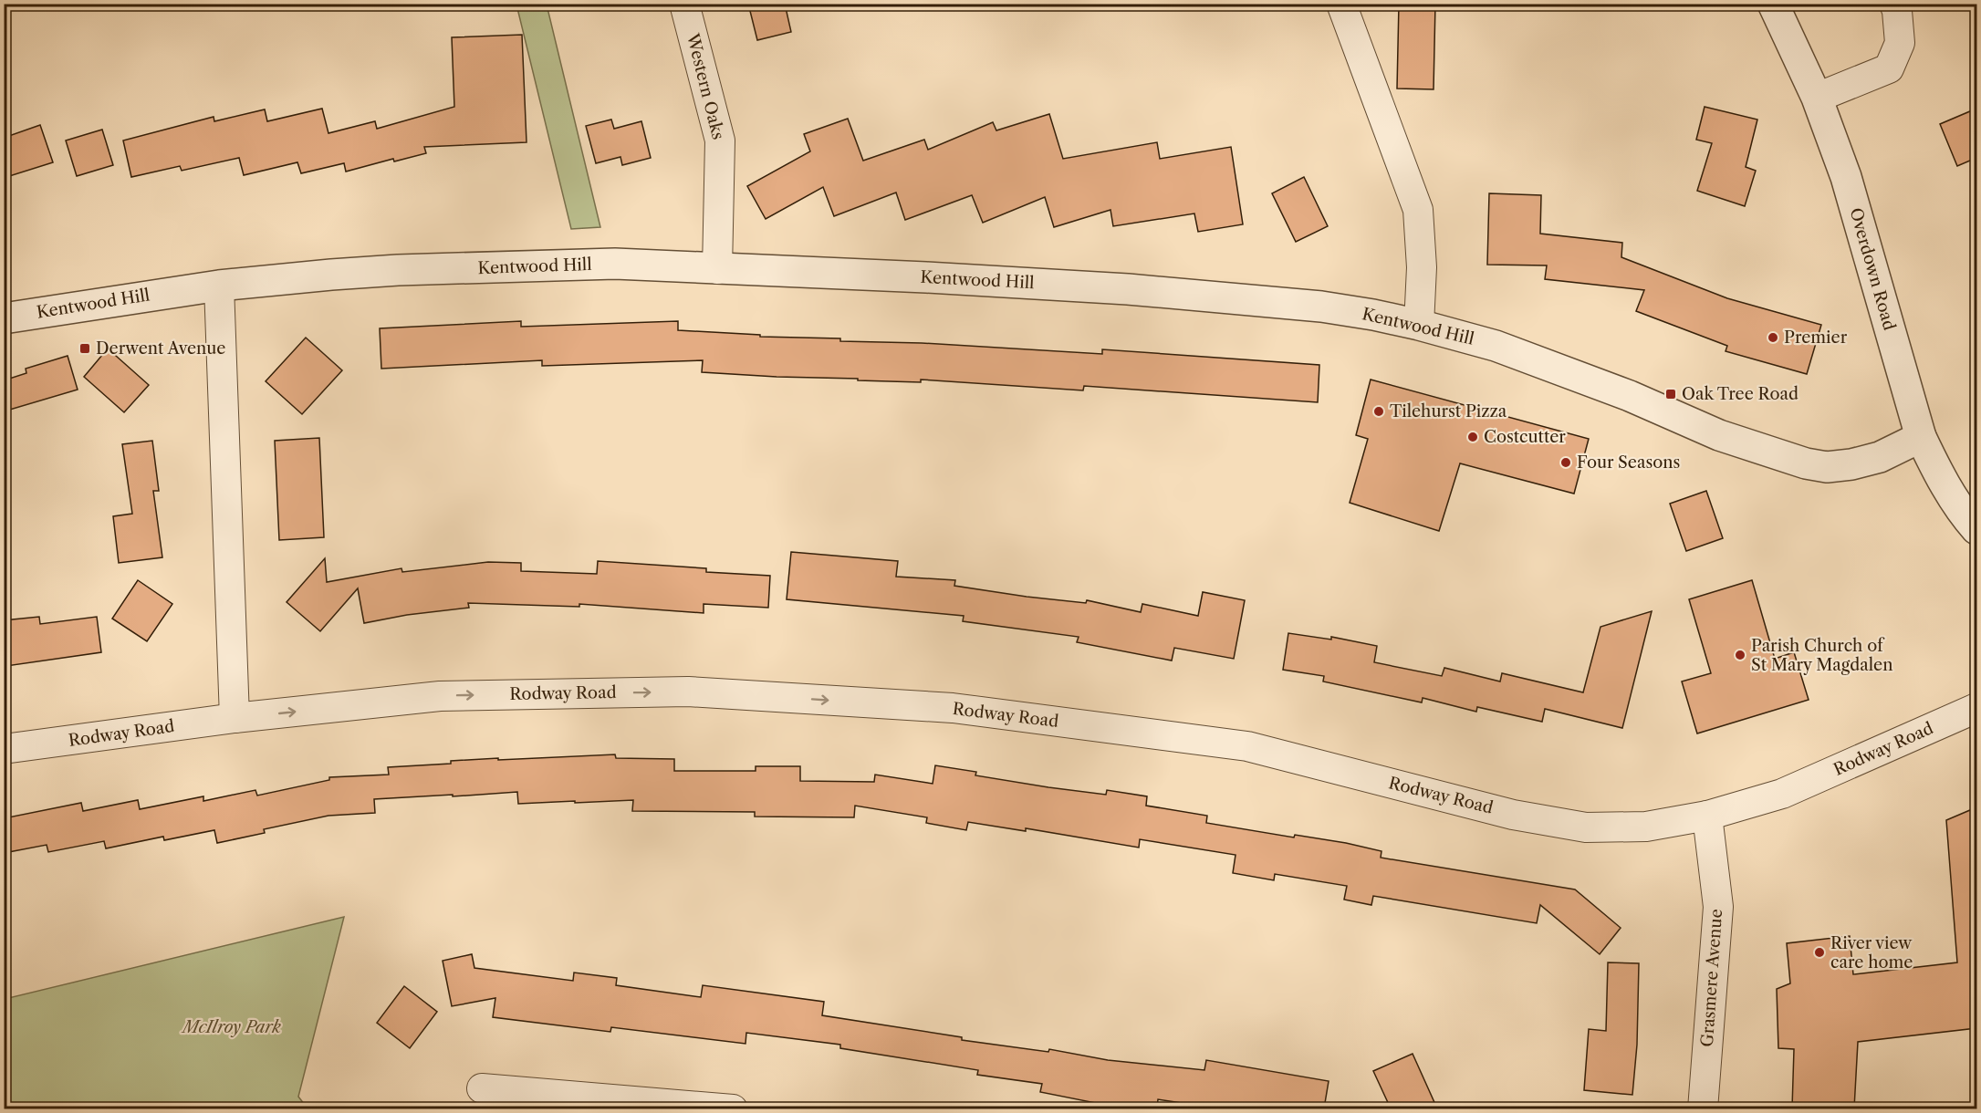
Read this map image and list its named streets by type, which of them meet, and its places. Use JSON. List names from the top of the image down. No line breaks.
{"streets":{"street":["Western Oaks","Kentwood Hill","Overdown Road","Rodway Road","Grasmere Avenue"]},"crossings":[["Western Oaks","Kentwood Hill"],["Kentwood Hill","Overdown Road"],["Rodway Road","Grasmere Avenue"]],"one_way":["Rodway Road"],"parks":["McIlroy Park"],"places":{"other":["Premier","Tilehurst Pizza","Costcutter","Four Seasons","Parish Church of St Mary Magdalen","River view care home"],"transit":["Derwent Avenue","Oak Tree Road"]}}
